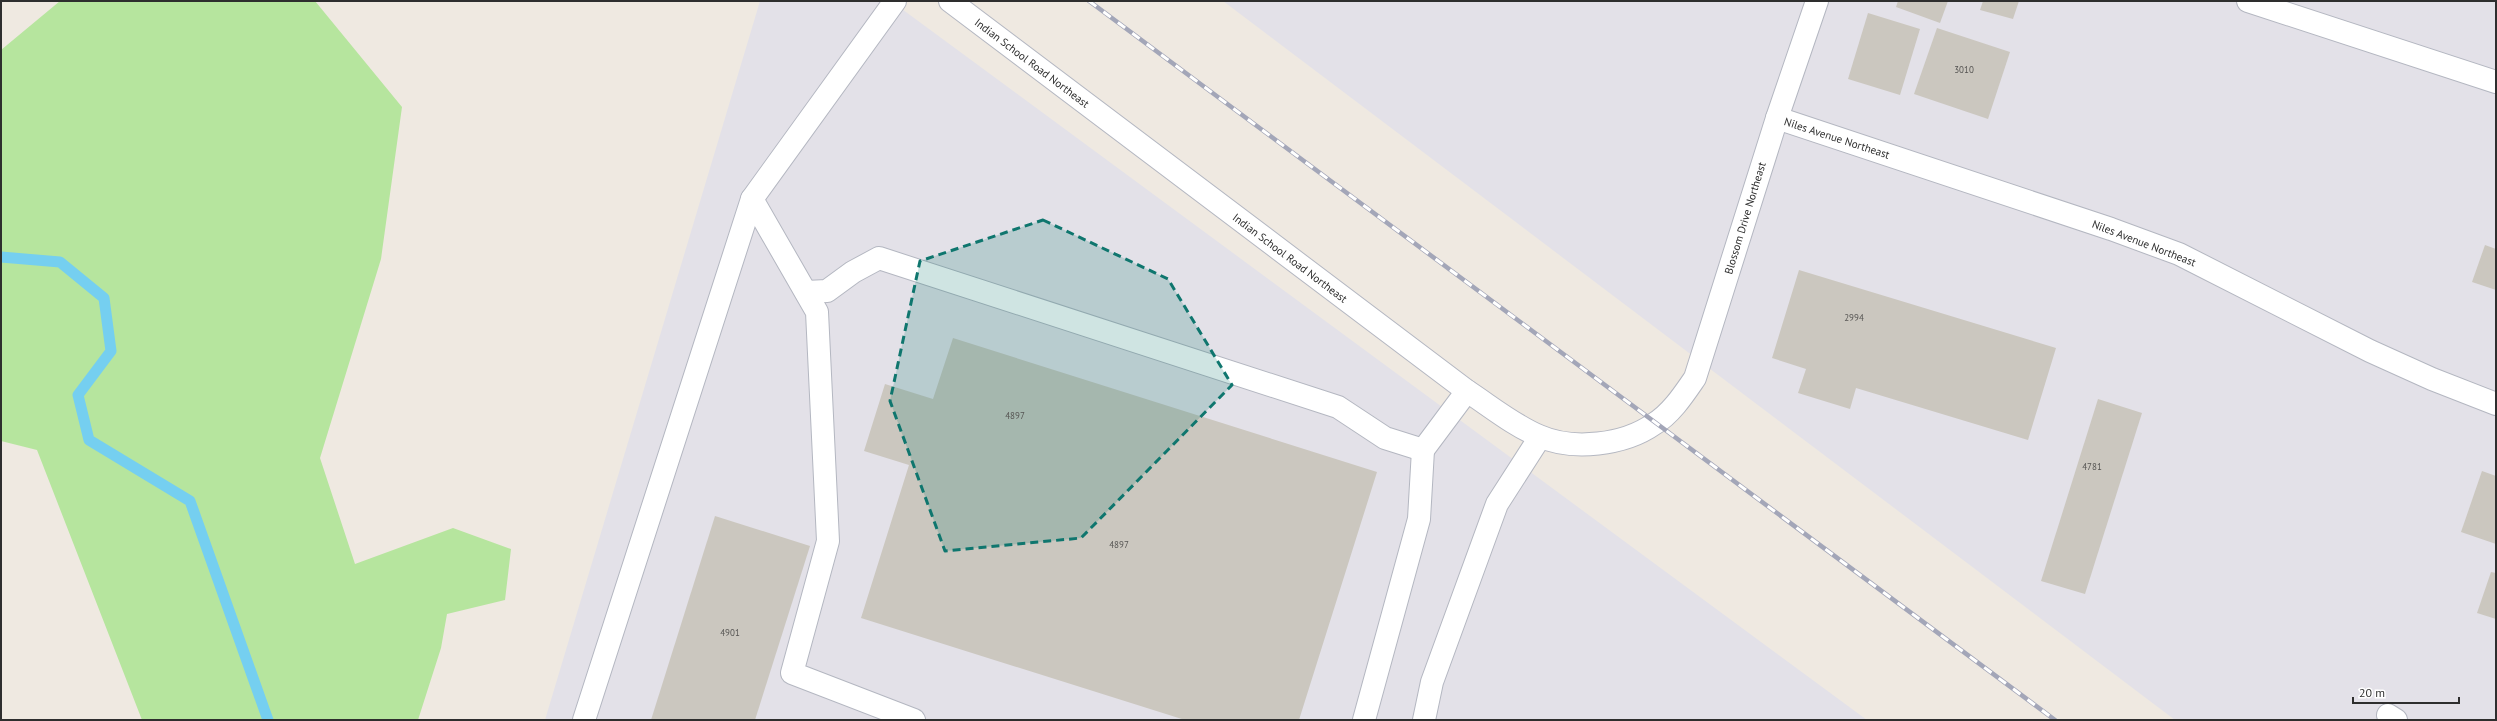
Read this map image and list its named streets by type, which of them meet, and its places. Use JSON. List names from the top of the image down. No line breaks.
{"streets":{"street":["Indian School Road Northeast","Niles Avenue Northeast","Blossom Drive Northeast"]},"crossings":[["Indian School Road Northeast","Blossom Drive Northeast"],["Niles Avenue Northeast","Blossom Drive Northeast"]],"house_numbers":["3010","2994","4897","4781","4897","4901"],"scale_bar":"20 m"}
